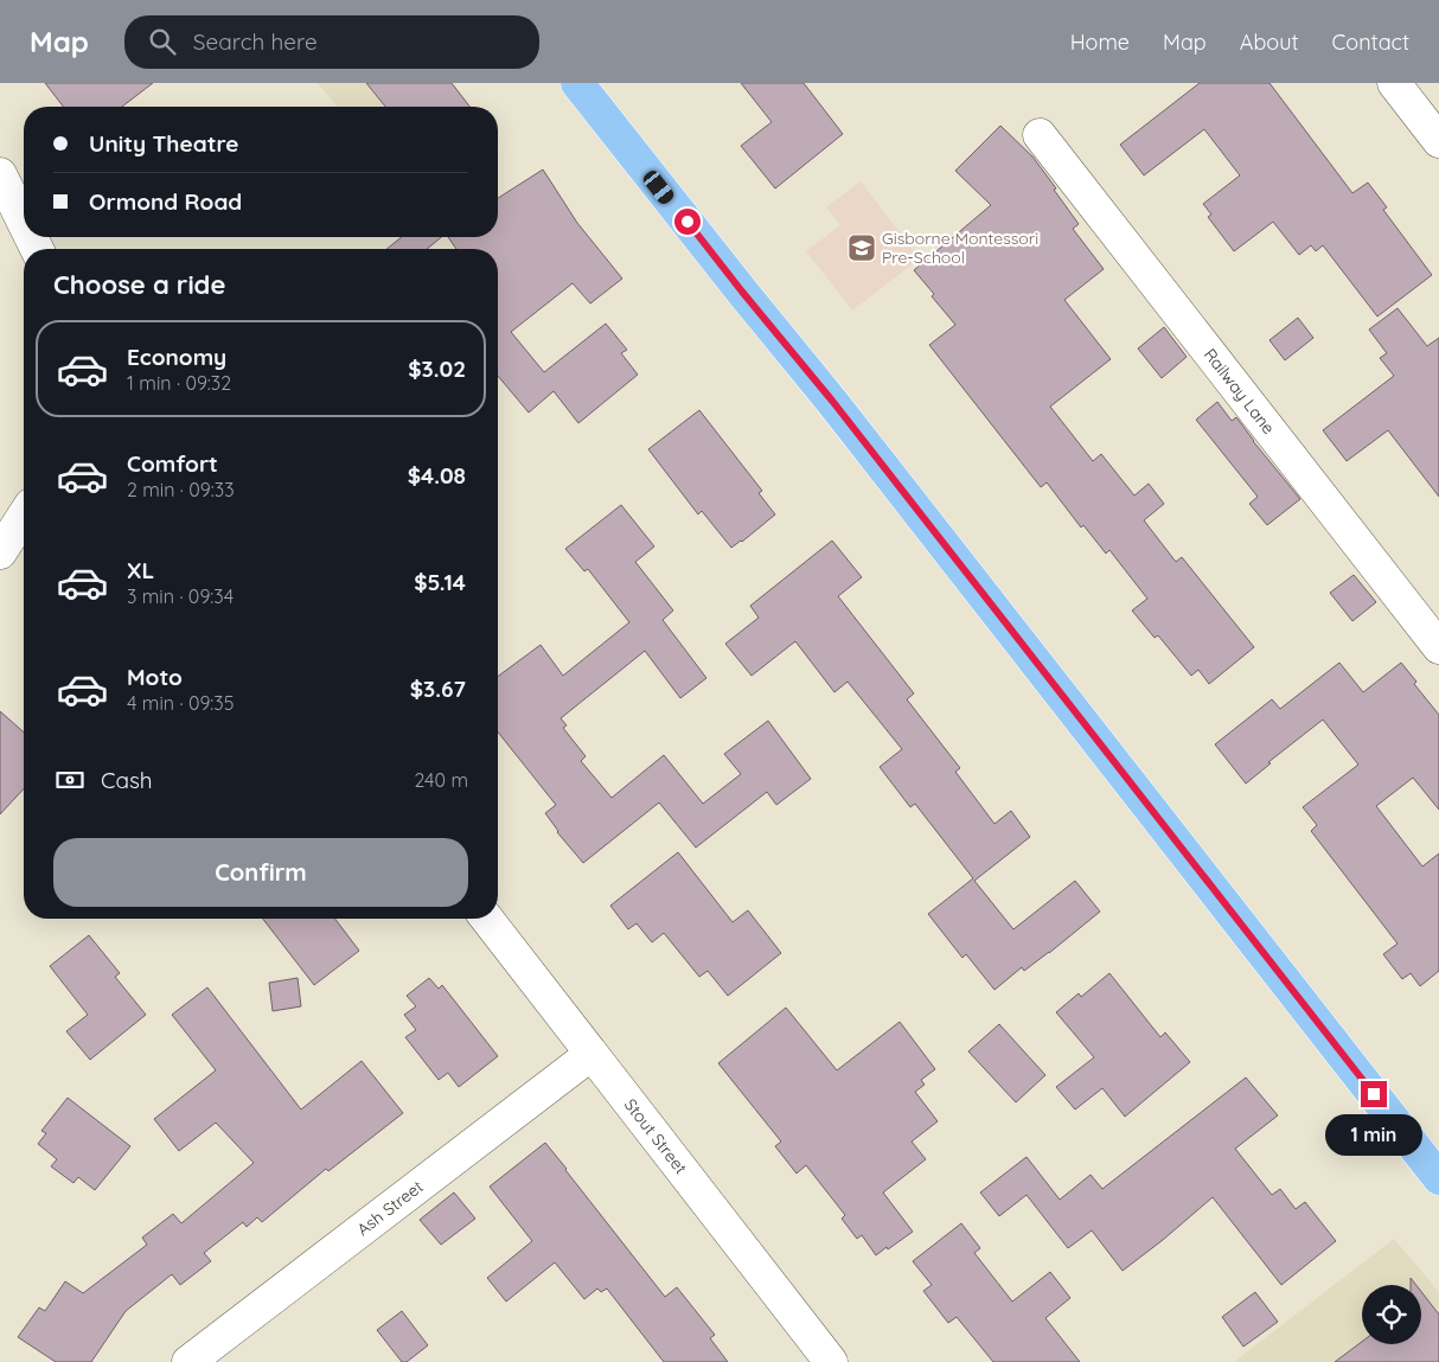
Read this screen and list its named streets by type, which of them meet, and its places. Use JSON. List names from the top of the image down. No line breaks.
{"streets":{"street":["Railway Lane","Stout Street","Ash Street"]},"crossings":[["Stout Street","Ash Street"]],"places":{"school or university":["Gisborne Montessori Pre-School"]},"page":{"header":"Map","search":"Search here","nav":["Home","Map","About","Contact"],"banner":["Unity Theatre","Ormond Road"],"heading":"Choose a ride","list":[{"name":"Economy","note":"1 min · 09:32","value":"$3.02"},{"name":"Comfort","note":"2 min · 09:33","value":"$4.08"},{"name":"XL","note":"3 min · 09:34","value":"$5.14"},{"name":"Moto","note":"4 min · 09:35","value":"$3.67"}],"pay":["Cash","240 m"],"buttons":"Confirm","bubble":"1 min"}}
